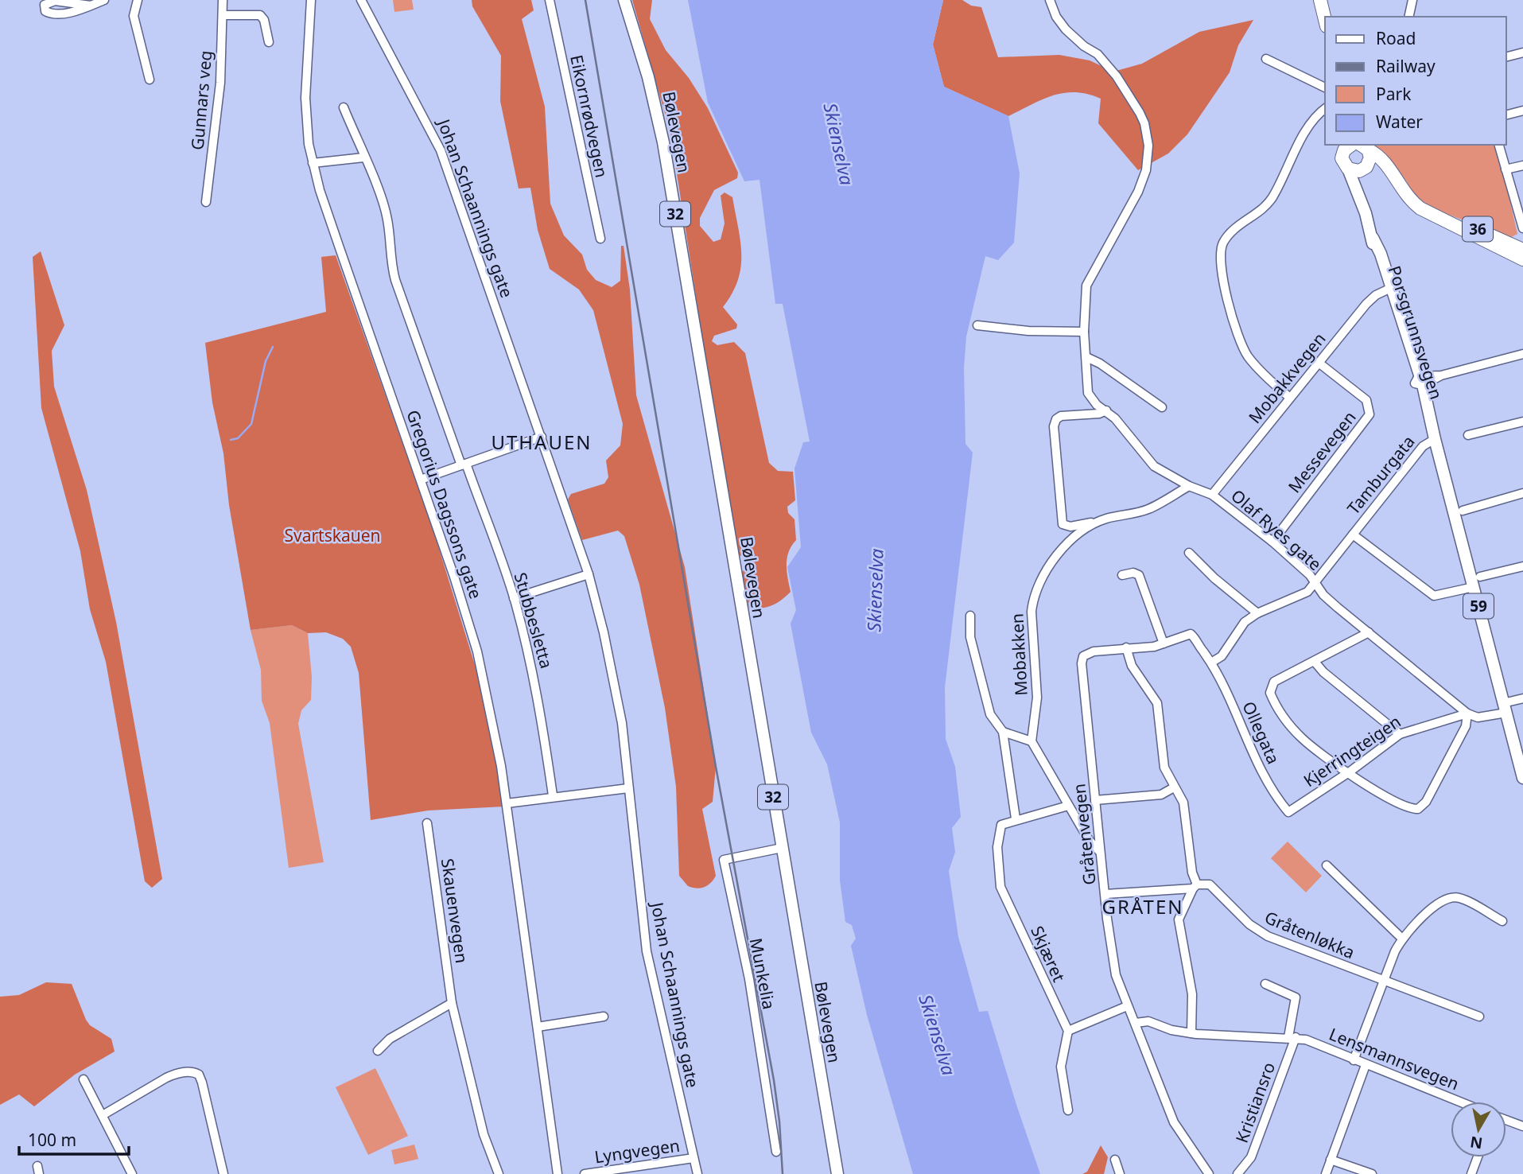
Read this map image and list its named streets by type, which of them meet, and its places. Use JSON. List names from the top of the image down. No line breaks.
{"streets":{"highway":["36","Porsgrunnsvegen"],"main road":["Bølevegen","32","59"],"street":["Gunnars veg","Eikornrødvegen","Johan Schaannings gate","Mobakkvegen","Messevegen","Tamburgata","Gregorius Dagssons gate","Olaf Ryes gate","Stubbesletta","Mobakken","Ollegata","Kjerringteigen","Gråtenvegen","Skauenvegen","Gråtenløkka","Skjæret","Munkelia","Lensmannsvegen","Kristiansro","Lyngvegen"]},"crossings":[["Bølevegen","Munkelia"],["Johan Schaannings gate","Lyngvegen"],["36","Porsgrunnsvegen"],["Porsgrunnsvegen","Mobakkvegen"],["Porsgrunnsvegen","Tamburgata"],["Mobakkvegen","Messevegen"],["Mobakkvegen","Olaf Ryes gate"],["Messevegen","Olaf Ryes gate"],["Tamburgata","Olaf Ryes gate"],["Tamburgata","Ollegata"],["Olaf Ryes gate","Mobakken"],["Olaf Ryes gate","Kjerringteigen"],["Ollegata","Kjerringteigen"],["Gråtenvegen","Gråtenløkka"],["Gråtenvegen","Lensmannsvegen"],["Lensmannsvegen","Kristiansro"]],"districts":["UTHAUEN","GRÅTEN"],"water":["Skienselva"],"parks":["Svartskauen"],"legend":["Road","Railway","Park","Water"],"scale_bar":"100 m","north":"bottom"}
